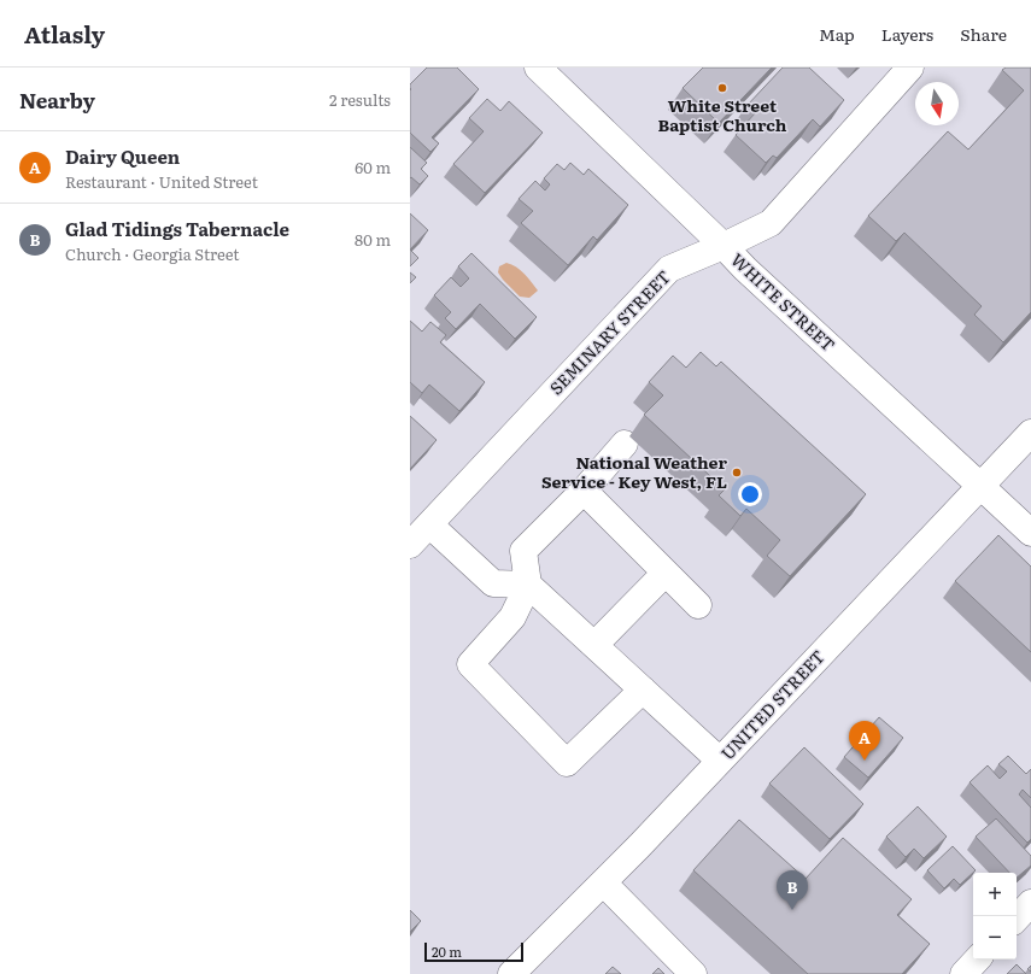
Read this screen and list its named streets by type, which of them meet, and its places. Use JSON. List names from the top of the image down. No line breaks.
{"streets":{"street":["WHITE STREET","SEMINARY STREET","UNITED STREET"]},"crossings":[["WHITE STREET","SEMINARY STREET"],["WHITE STREET","UNITED STREET"]],"places":["White Street Baptist Church","National Weather Service - Key West, FL"],"scale_bar":"20 m","north":"bottom","page":{"header":"Atlasly","nav":["Map","Layers","Share"],"heading":["Nearby","2 results"],"list":[{"mark":"A","name":"Dairy Queen","note":"Restaurant · United Street","value":"60 m"},{"mark":"B","name":"Glad Tidings Tabernacle","note":"Church · Georgia Street","value":"80 m"}],"pins":["A","B"],"map_buttons":["+","−"],"scale":"20 m"}}
